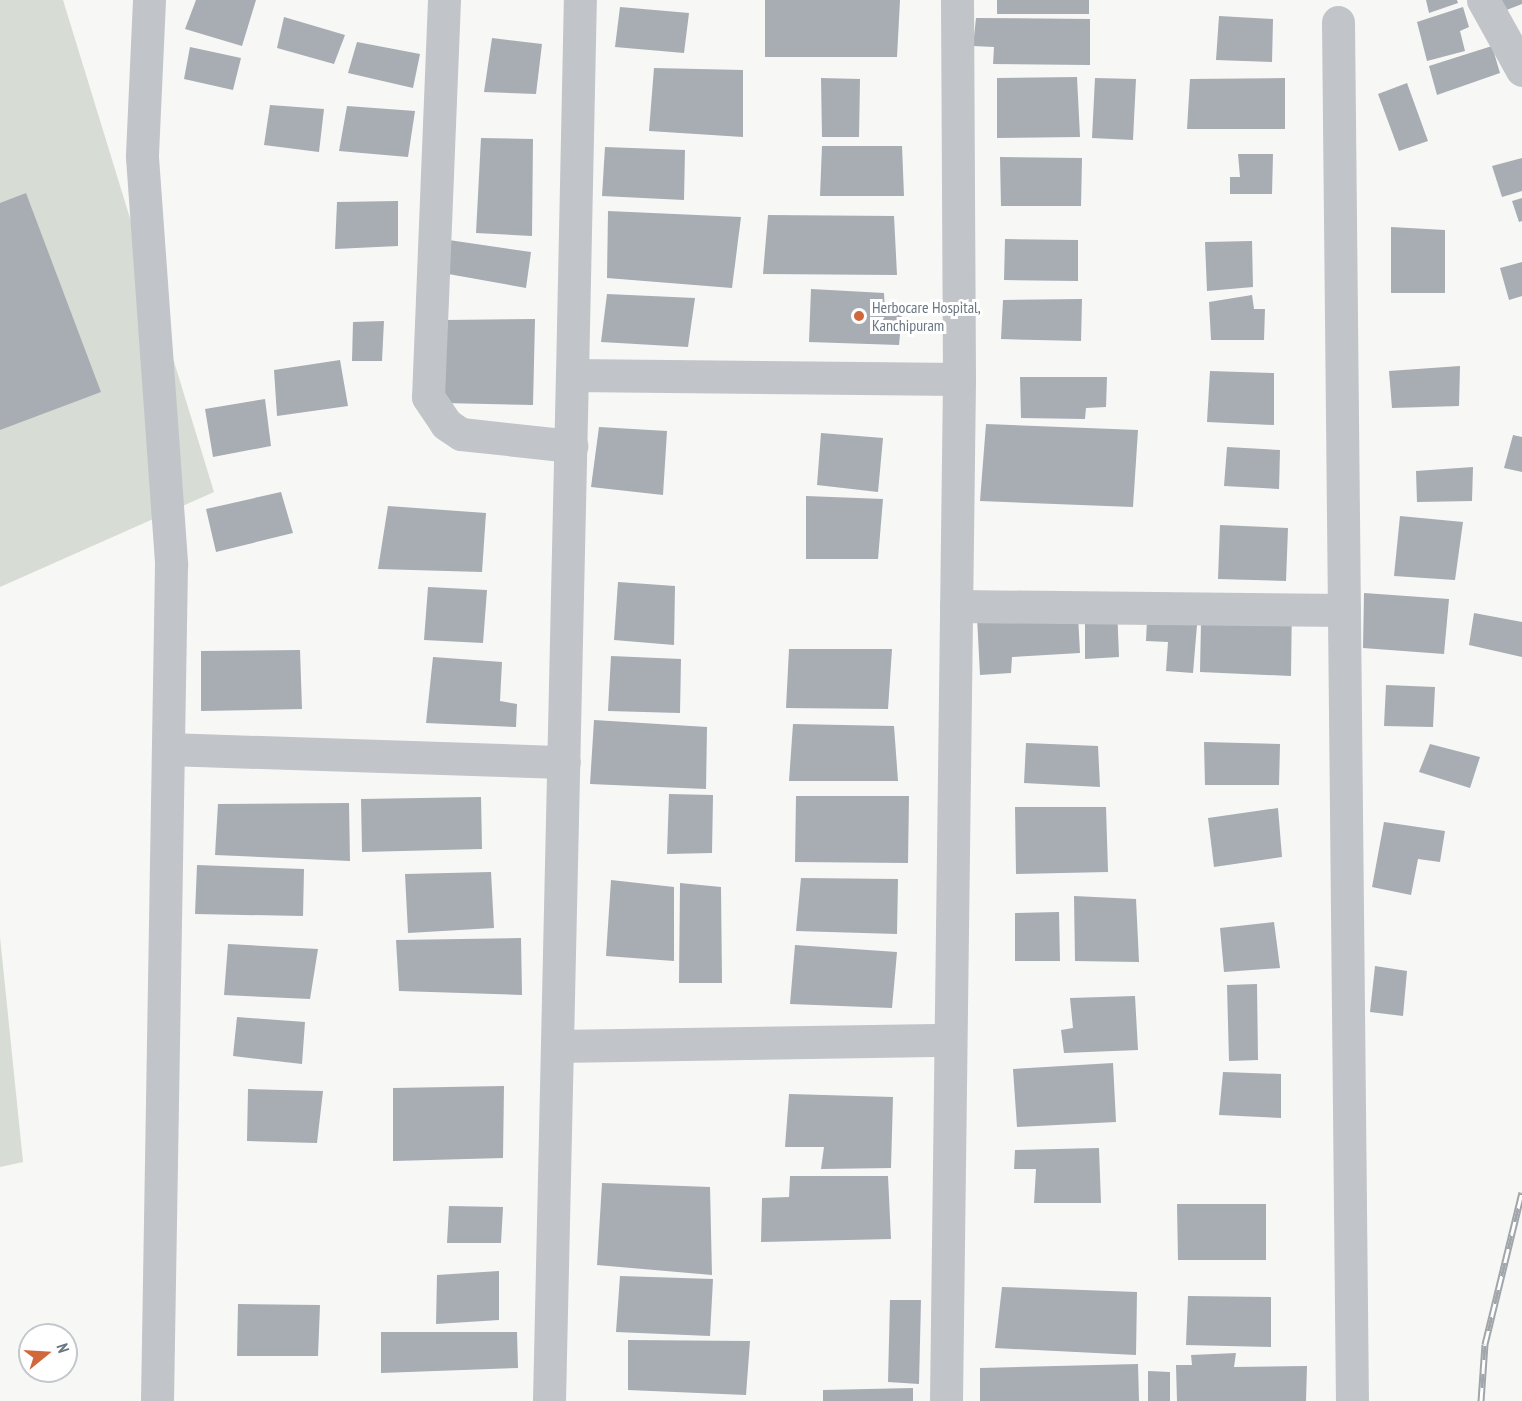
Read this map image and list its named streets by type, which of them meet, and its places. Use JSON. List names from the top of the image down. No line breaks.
{"places":["Herbocare Hospital, Kanchipuram"],"north":"right"}
